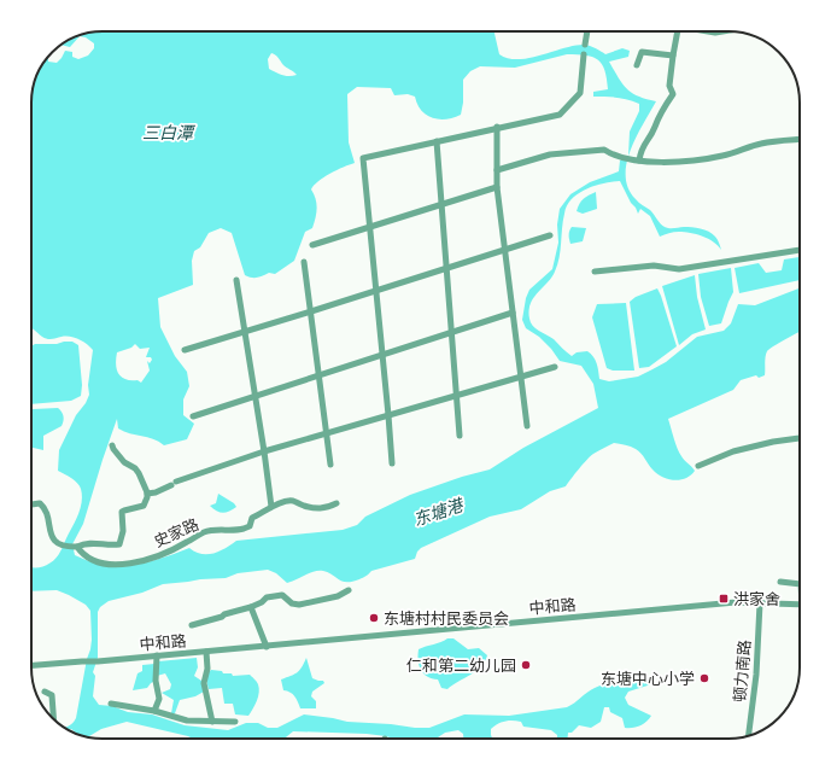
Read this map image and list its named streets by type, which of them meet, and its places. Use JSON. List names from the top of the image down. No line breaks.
{"streets":{"street":["史家路","中和路","顿力南路"]},"crossings":[["中和路","顿力南路"]],"water":["三白潭","东塘港"],"places":{"transit":["洪家舍"],"other":["东塘村村民委员会","仁和第二幼儿园","东塘中心小学"]}}
